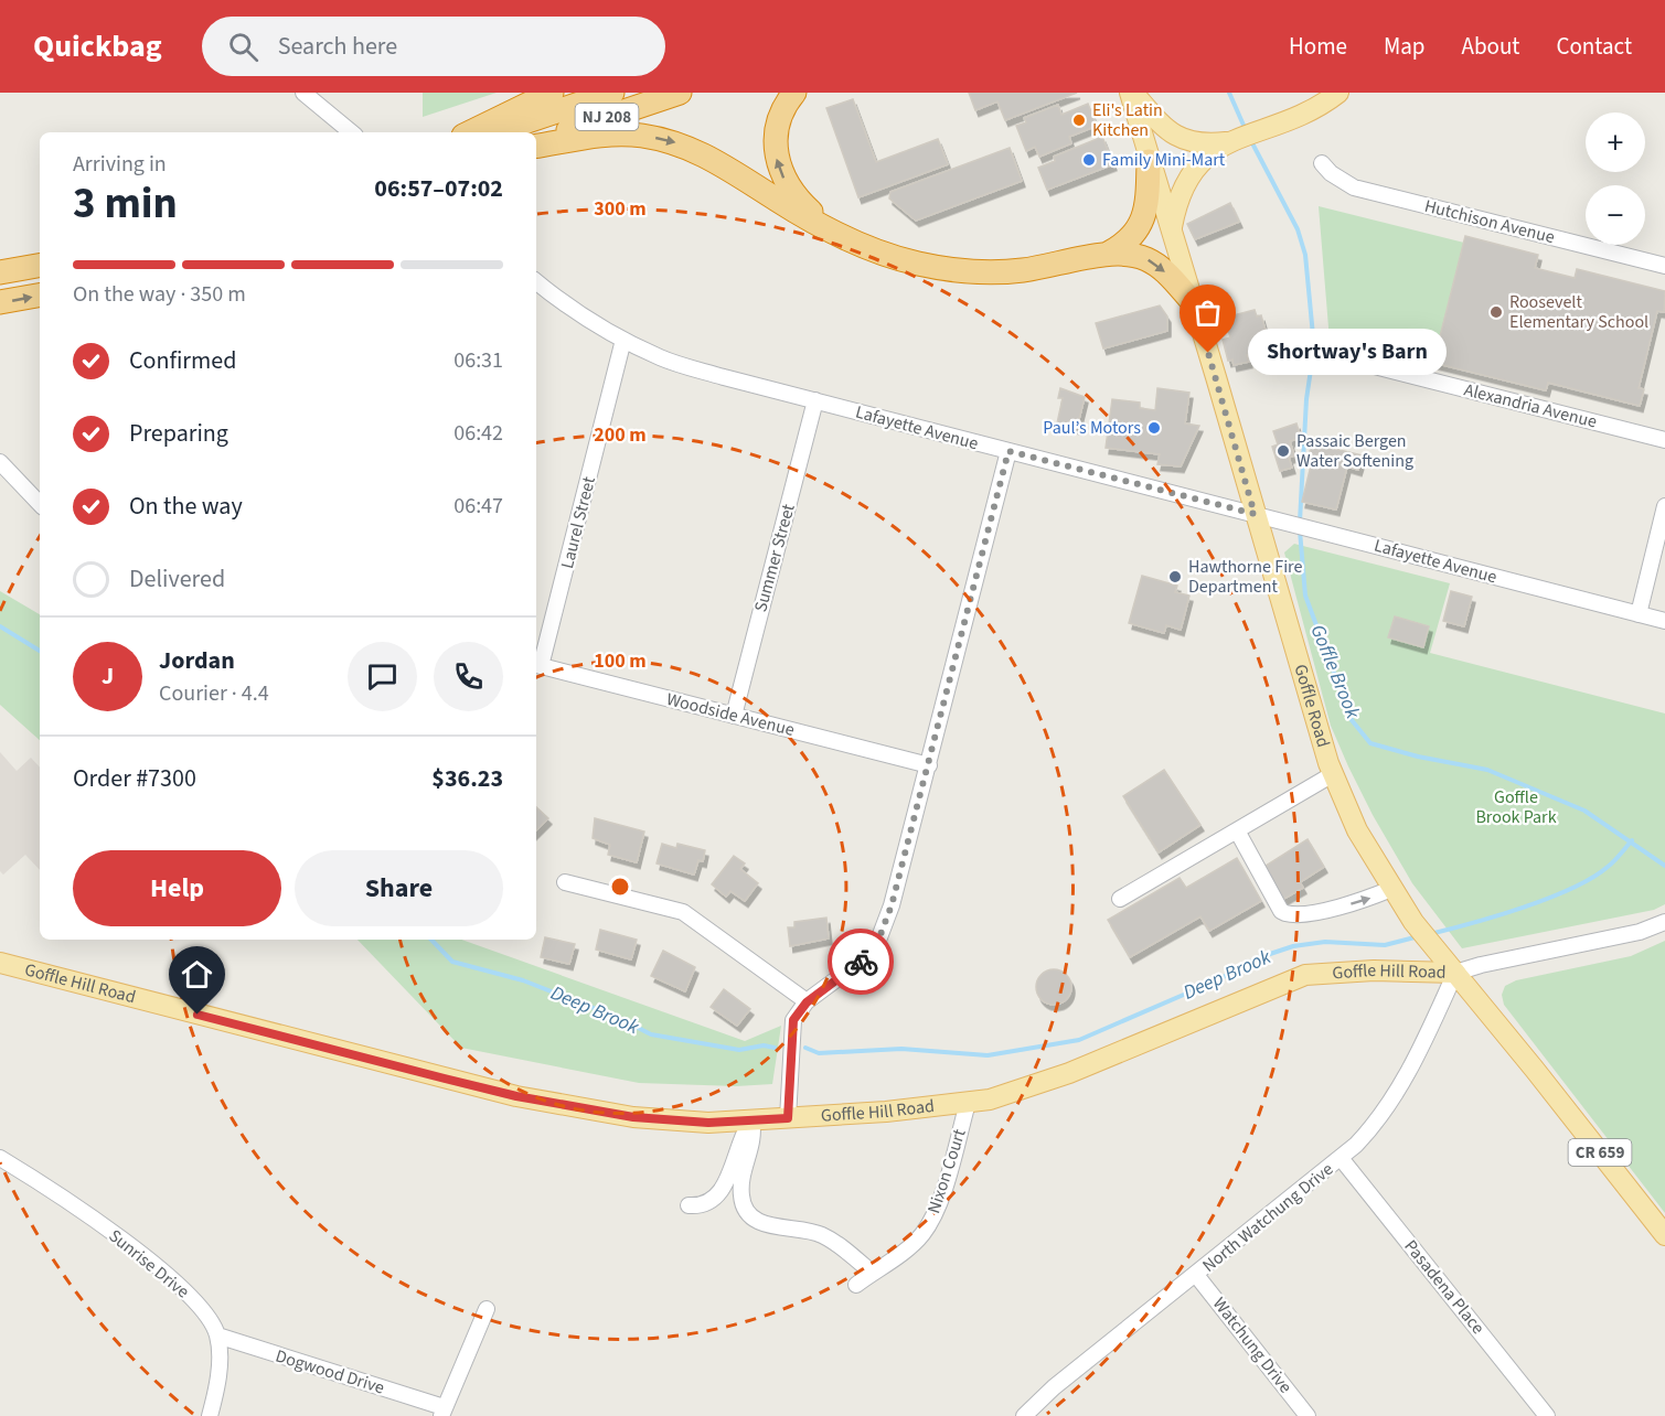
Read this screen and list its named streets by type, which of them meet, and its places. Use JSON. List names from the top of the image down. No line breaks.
{"streets":{"highway":["NJ 208"],"main road":["Goffle Road","Goffle Hill Road","CR 659"],"street":["Hutchison Avenue","Alexandria Avenue","Lafayette Avenue","Laurel Street","Summer Street","Woodside Avenue","Nixon Court","North Watchung Drive","Sunrise Drive","Pasadena Place","Watchung Drive","Dogwood Drive"]},"crossings":[["Lafayette Avenue","Laurel Street"],["Lafayette Avenue","Summer Street"],["Lafayette Avenue","Goffle Road"],["Laurel Street","Woodside Avenue"],["Summer Street","Woodside Avenue"],["Goffle Road","Goffle Hill Road"],["Goffle Road","North Watchung Drive"],["Goffle Hill Road","Nixon Court"],["Goffle Hill Road","North Watchung Drive"],["North Watchung Drive","Pasadena Place"],["North Watchung Drive","Watchung Drive"],["Sunrise Drive","Dogwood Drive"]],"water":["Goffle Brook","Deep Brook"],"parks":["Goffle Brook Park"],"places":["Eli's Latin Kitchen","Family Mini-Mart","Roosevelt Elementary School","Shortway's Barn","Paul’s Motors","Passaic Bergen Water Softening","Hawthorne Fire Department"],"page":{"header":"Quickbag","search":"Search here","nav":["Home","Map","About","Contact"],"map_buttons":["+","−"],"heading":["3 min","Arriving in","06:57–07:02"],"panel":["Jordan","Courier · 4.4","Order #7300","$36.23"],"bar":"On the way · 350 m","list":[["Confirmed","06:31"],["Preparing","06:42"],["On the way","06:47"],"Delivered"],"bubble":"Shortway's Barn","round":"J","buttons":["Help","Share"]},"rings":["300 m","200 m","100 m"]}
